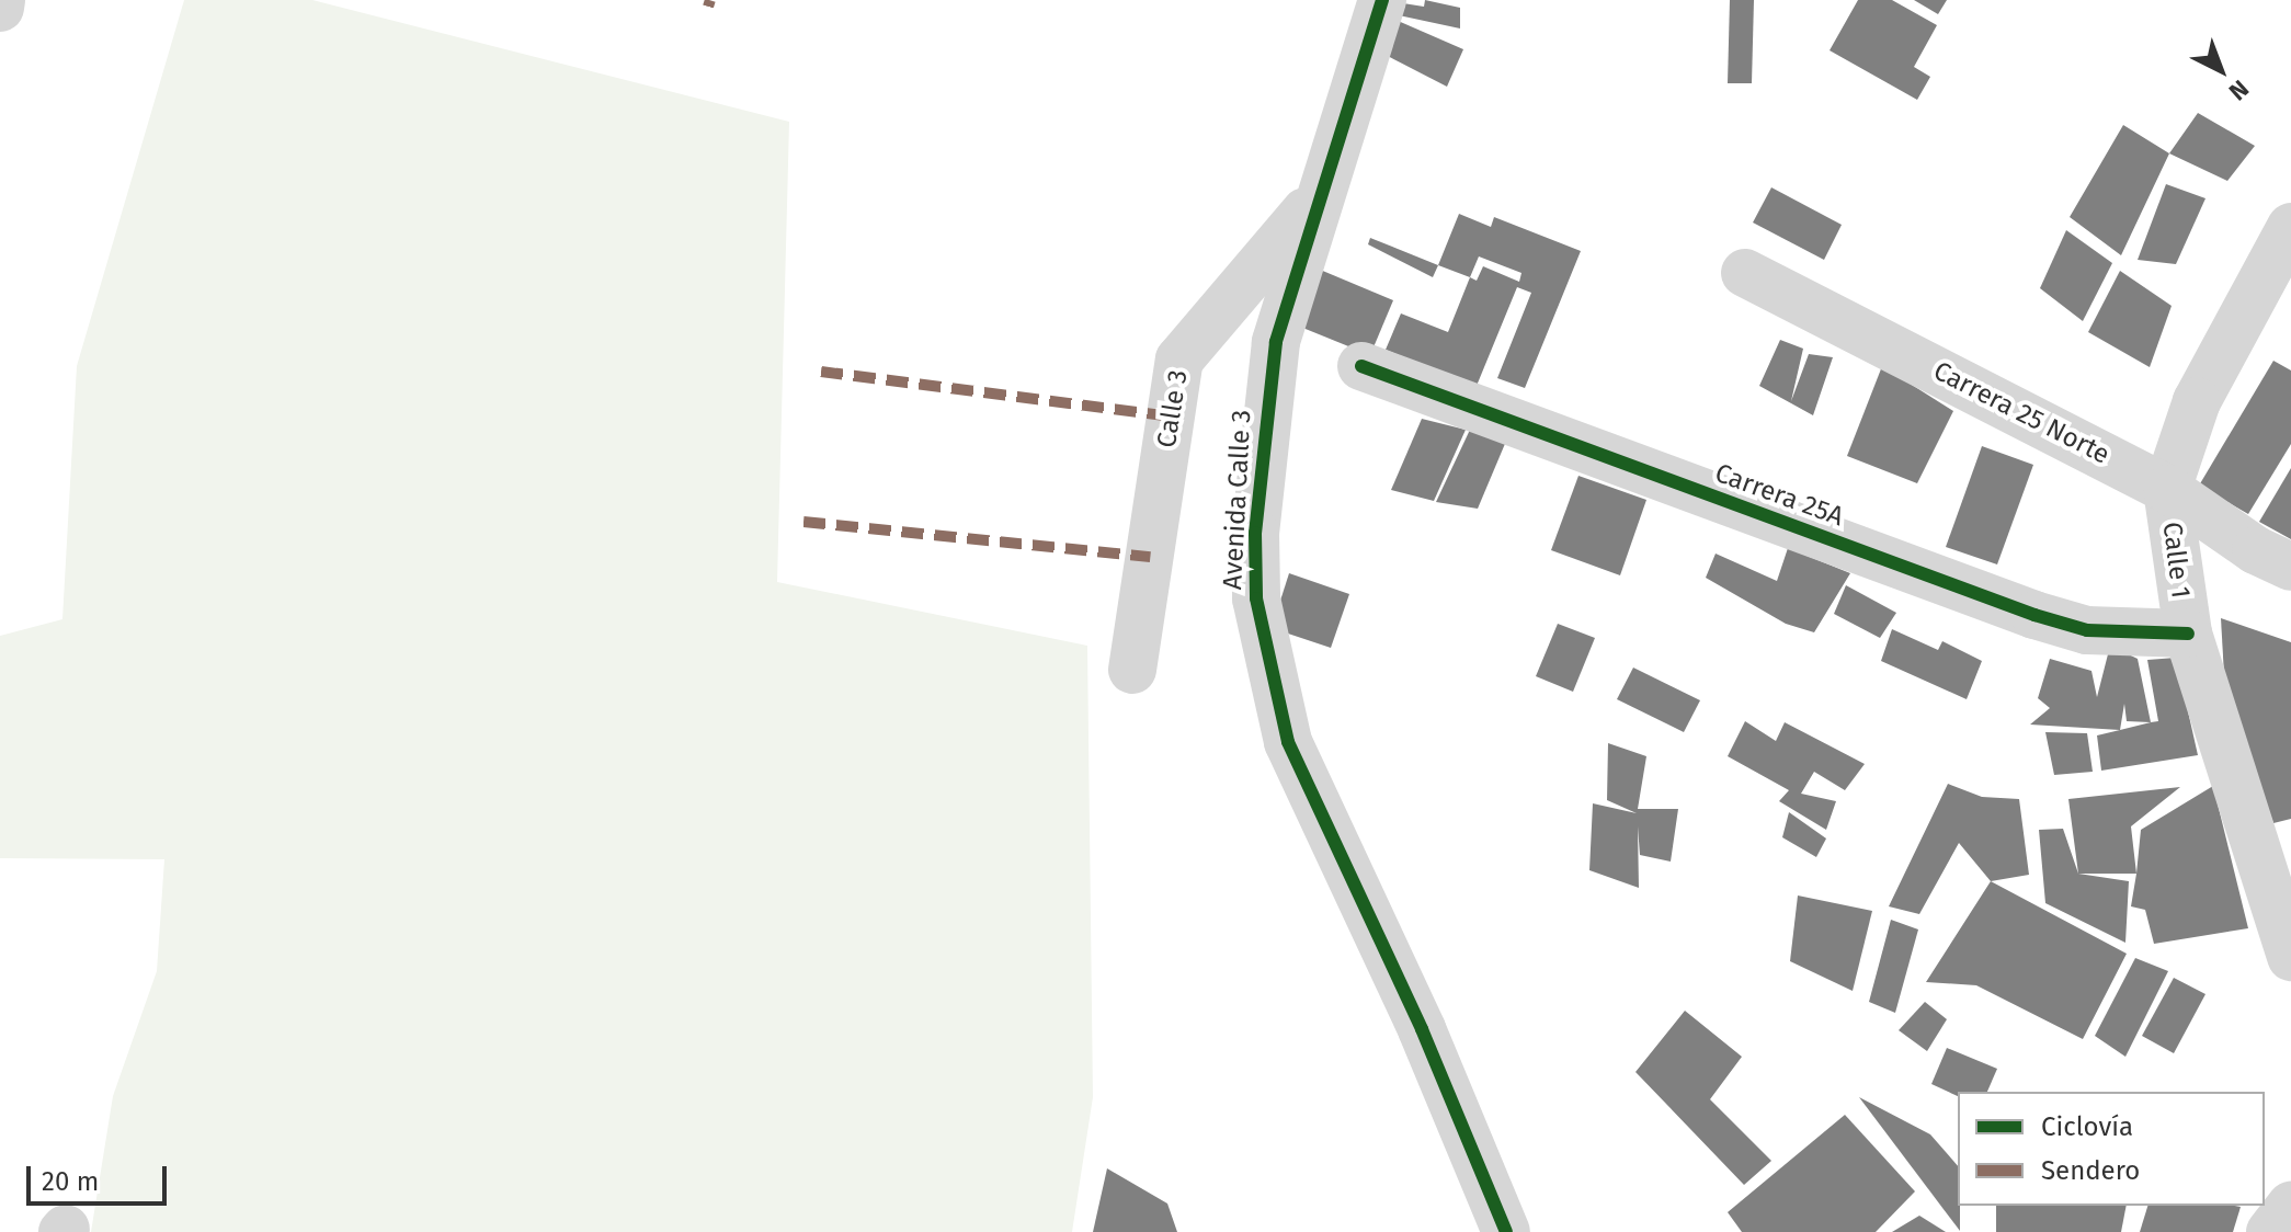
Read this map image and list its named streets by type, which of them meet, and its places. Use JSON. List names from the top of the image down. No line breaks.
{"streets":{"street":["Calle 3","Carrera 25 Norte","Carrera 25A","Avenida Calle 3","Calle 1"]},"crossings":[["Calle 3","Avenida Calle 3"],["Carrera 25 Norte","Calle 1"],["Carrera 25A","Calle 1"]],"legend":["Ciclovía","Sendero"],"scale_bar":"20 m","north":"bottom right"}
